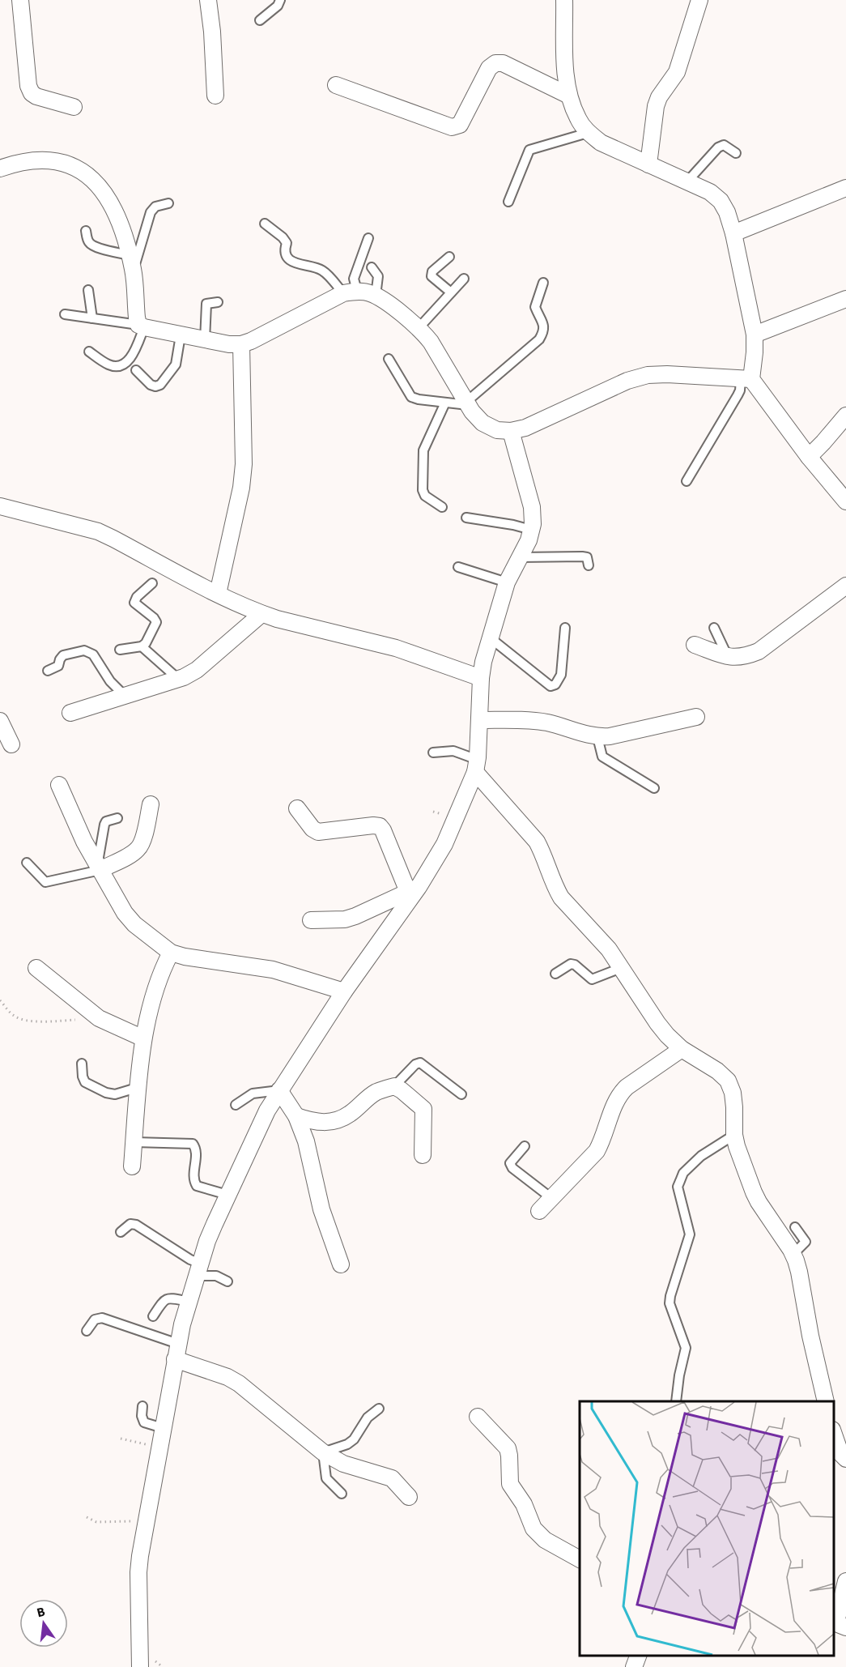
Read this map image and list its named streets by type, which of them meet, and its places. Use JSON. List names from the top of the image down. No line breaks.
{"north":"top"}
